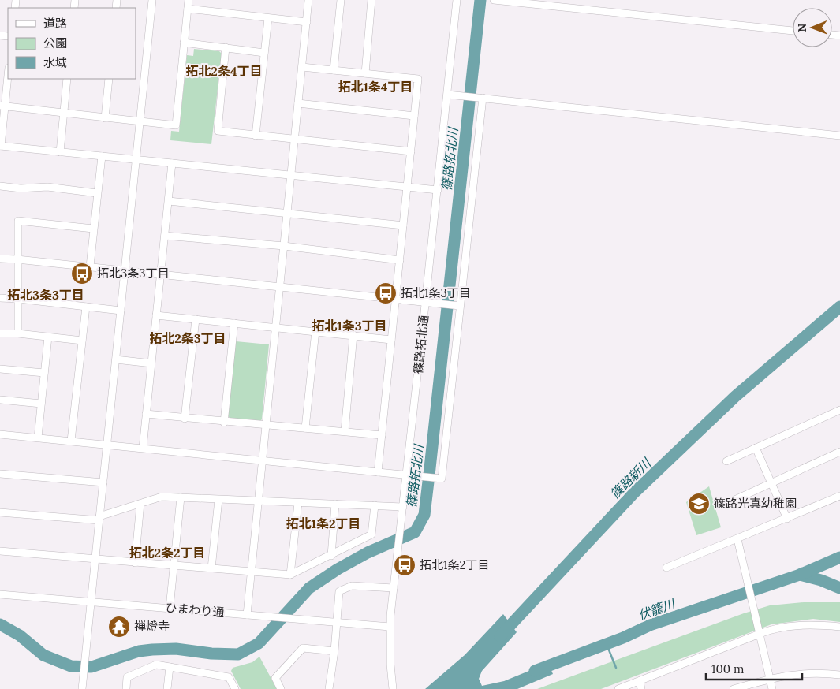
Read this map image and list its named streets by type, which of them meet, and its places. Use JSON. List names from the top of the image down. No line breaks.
{"streets":{"street":["篠路拓北通","ひまわり通"]},"crossings":[["篠路拓北通","ひまわり通"]],"districts":["拓北2条4丁目","拓北1条4丁目","拓北3条3丁目","拓北1条3丁目","拓北2条3丁目","拓北1条2丁目","拓北2条2丁目"],"water":["篠路拓北川","篠路新川","伏籠川"],"places":{"bus stop":["拓北3条3丁目","拓北1条3丁目","拓北1条2丁目"],"school or university":["篠路光真幼稚園"],"temple":["禅燈寺"]},"legend":["道路","公園","水域"],"scale_bar":"100 m","north":"left"}
